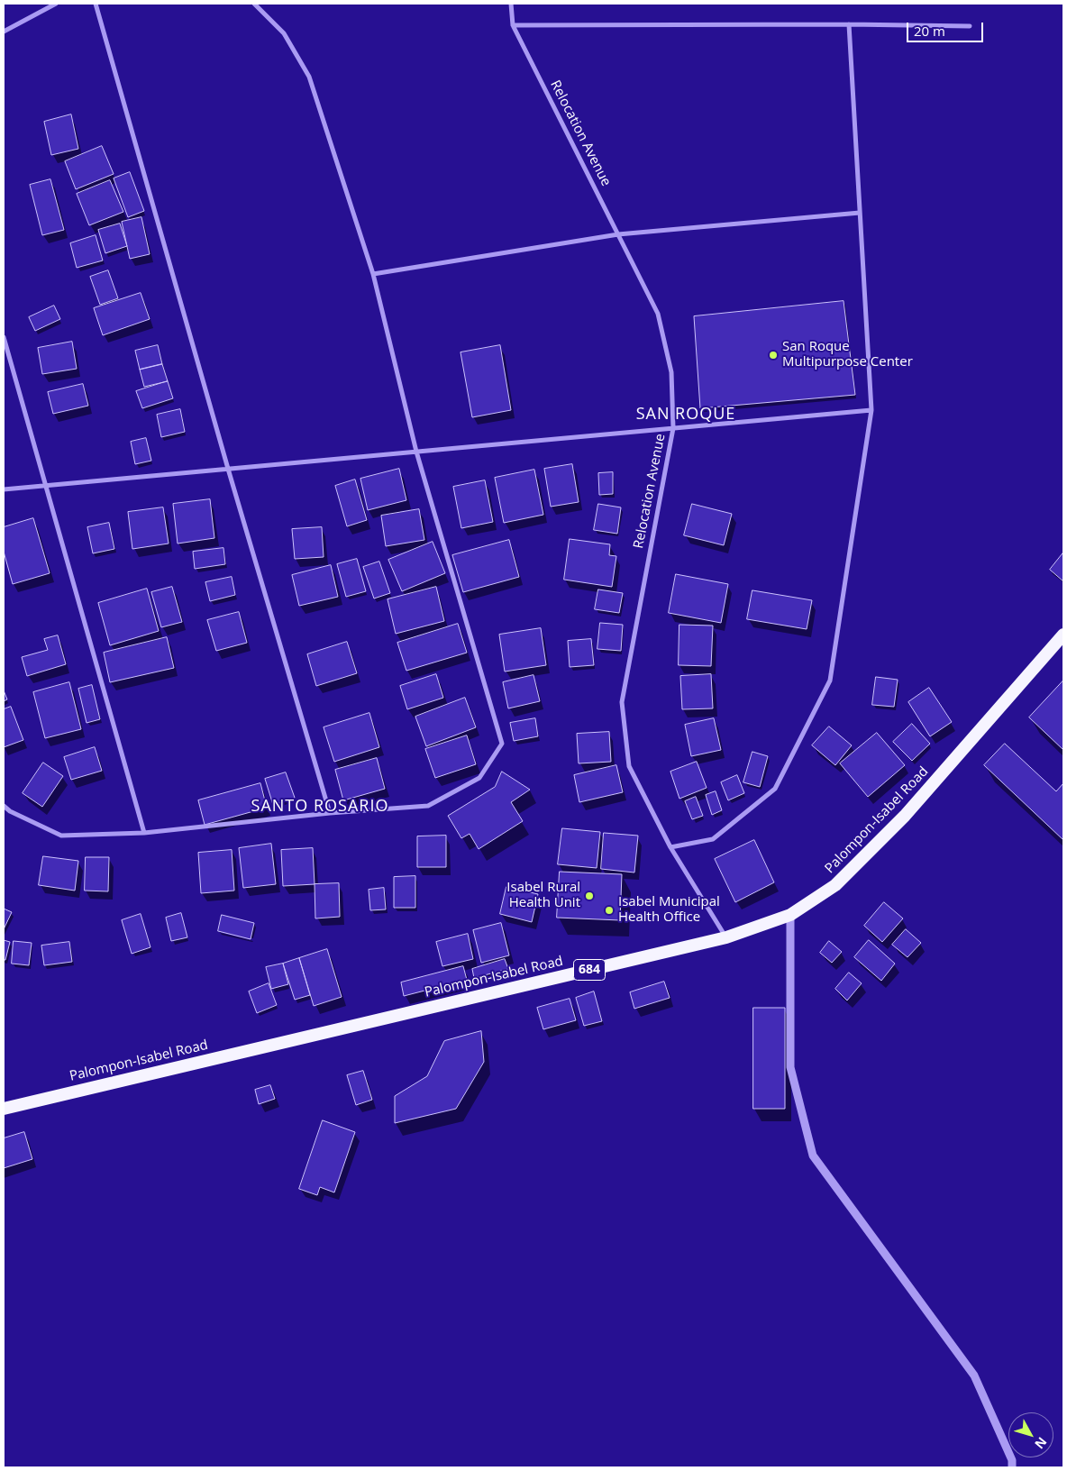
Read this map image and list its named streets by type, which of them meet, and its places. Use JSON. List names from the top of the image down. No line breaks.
{"streets":{"highway":["Palompon-Isabel Road","684"],"street":["Relocation Avenue"]},"crossings":[["Relocation Avenue","Palompon-Isabel Road"]],"districts":["SAN ROQUE","SANTO ROSARIO"],"places":["San Roque Multipurpose Center","Isabel Rural Health Unit","Isabel Municipal Health Office"],"scale_bar":"20 m","north":"bottom right"}
